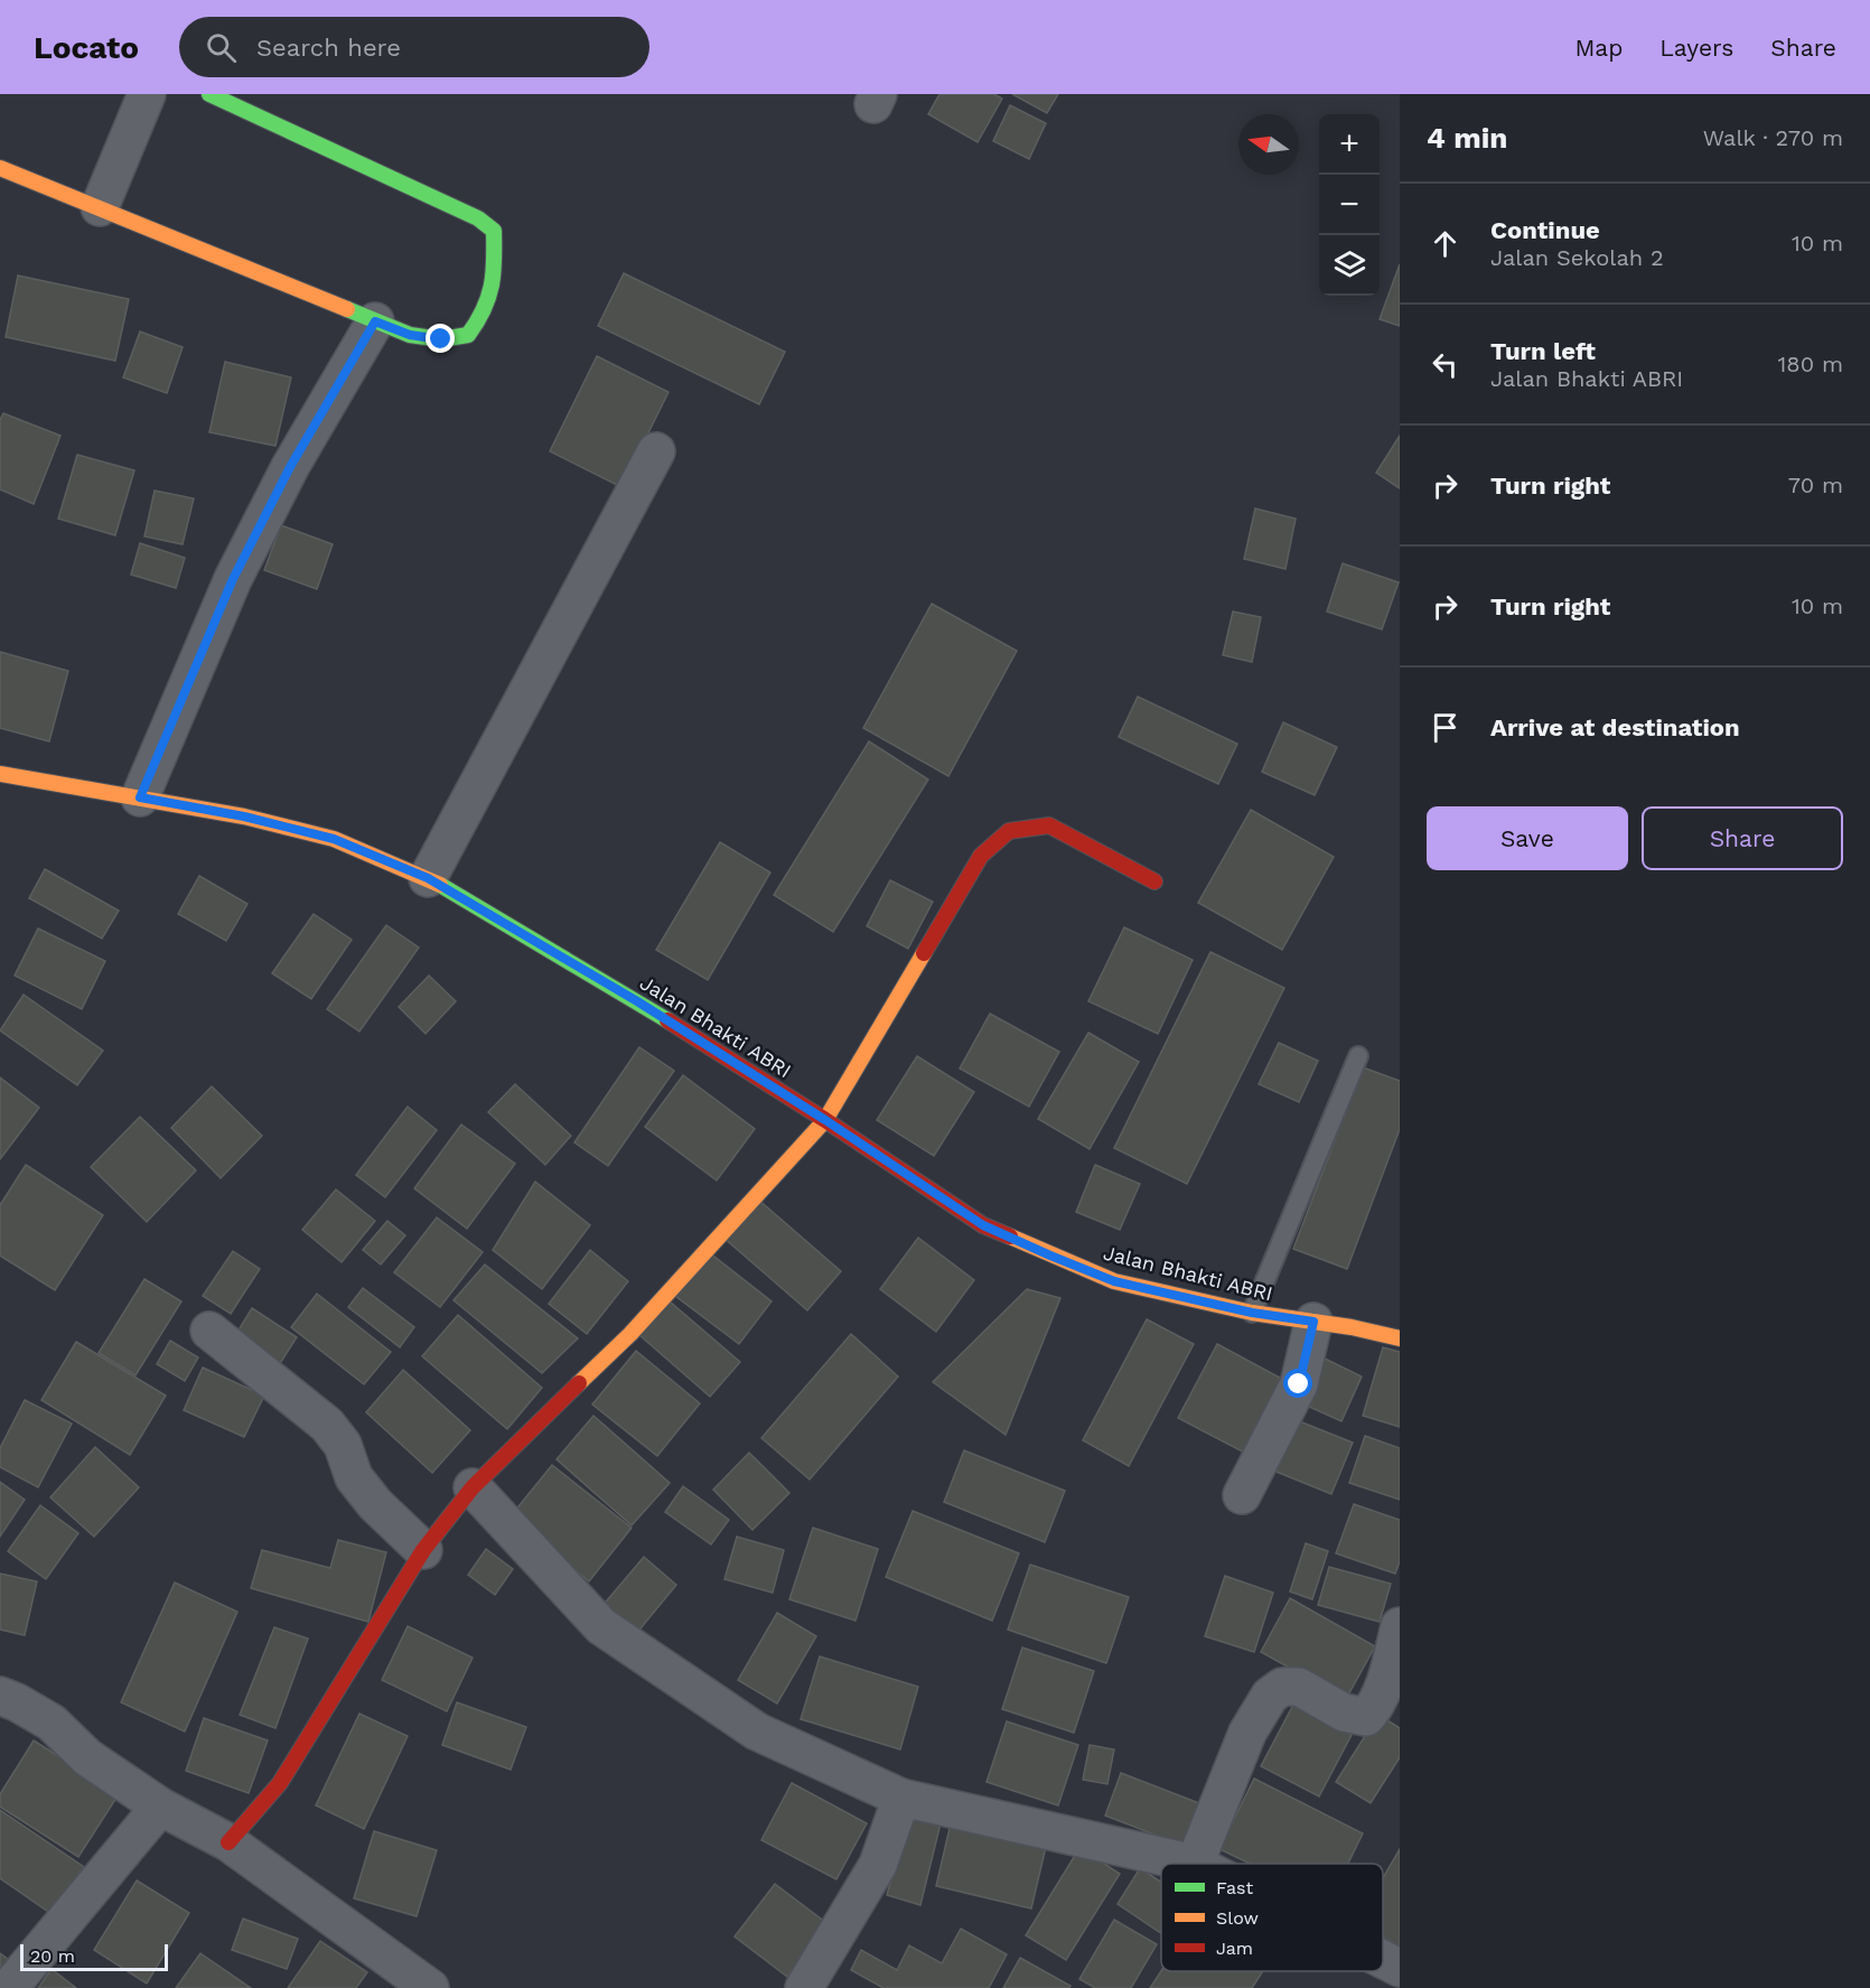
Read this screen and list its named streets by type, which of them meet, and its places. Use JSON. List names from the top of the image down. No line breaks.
{"streets":{"street":["Jalan Bhakti ABRI"]},"legend":["Fast","Slow","Jam"],"scale_bar":"20 m","north":"left","page":{"header":"Locato","search":"Search here","nav":["Map","Layers","Share"],"heading":["4 min","Walk · 270 m"],"map_buttons":["+","−"],"list":[["Continue","Jalan Sekolah 2","10 m"],["Turn left","Jalan Bhakti ABRI","180 m"],["Turn right","70 m"],["Turn right","10 m"],"Arrive at destination"],"buttons":["Save","Share"],"scale":"20 m"}}
